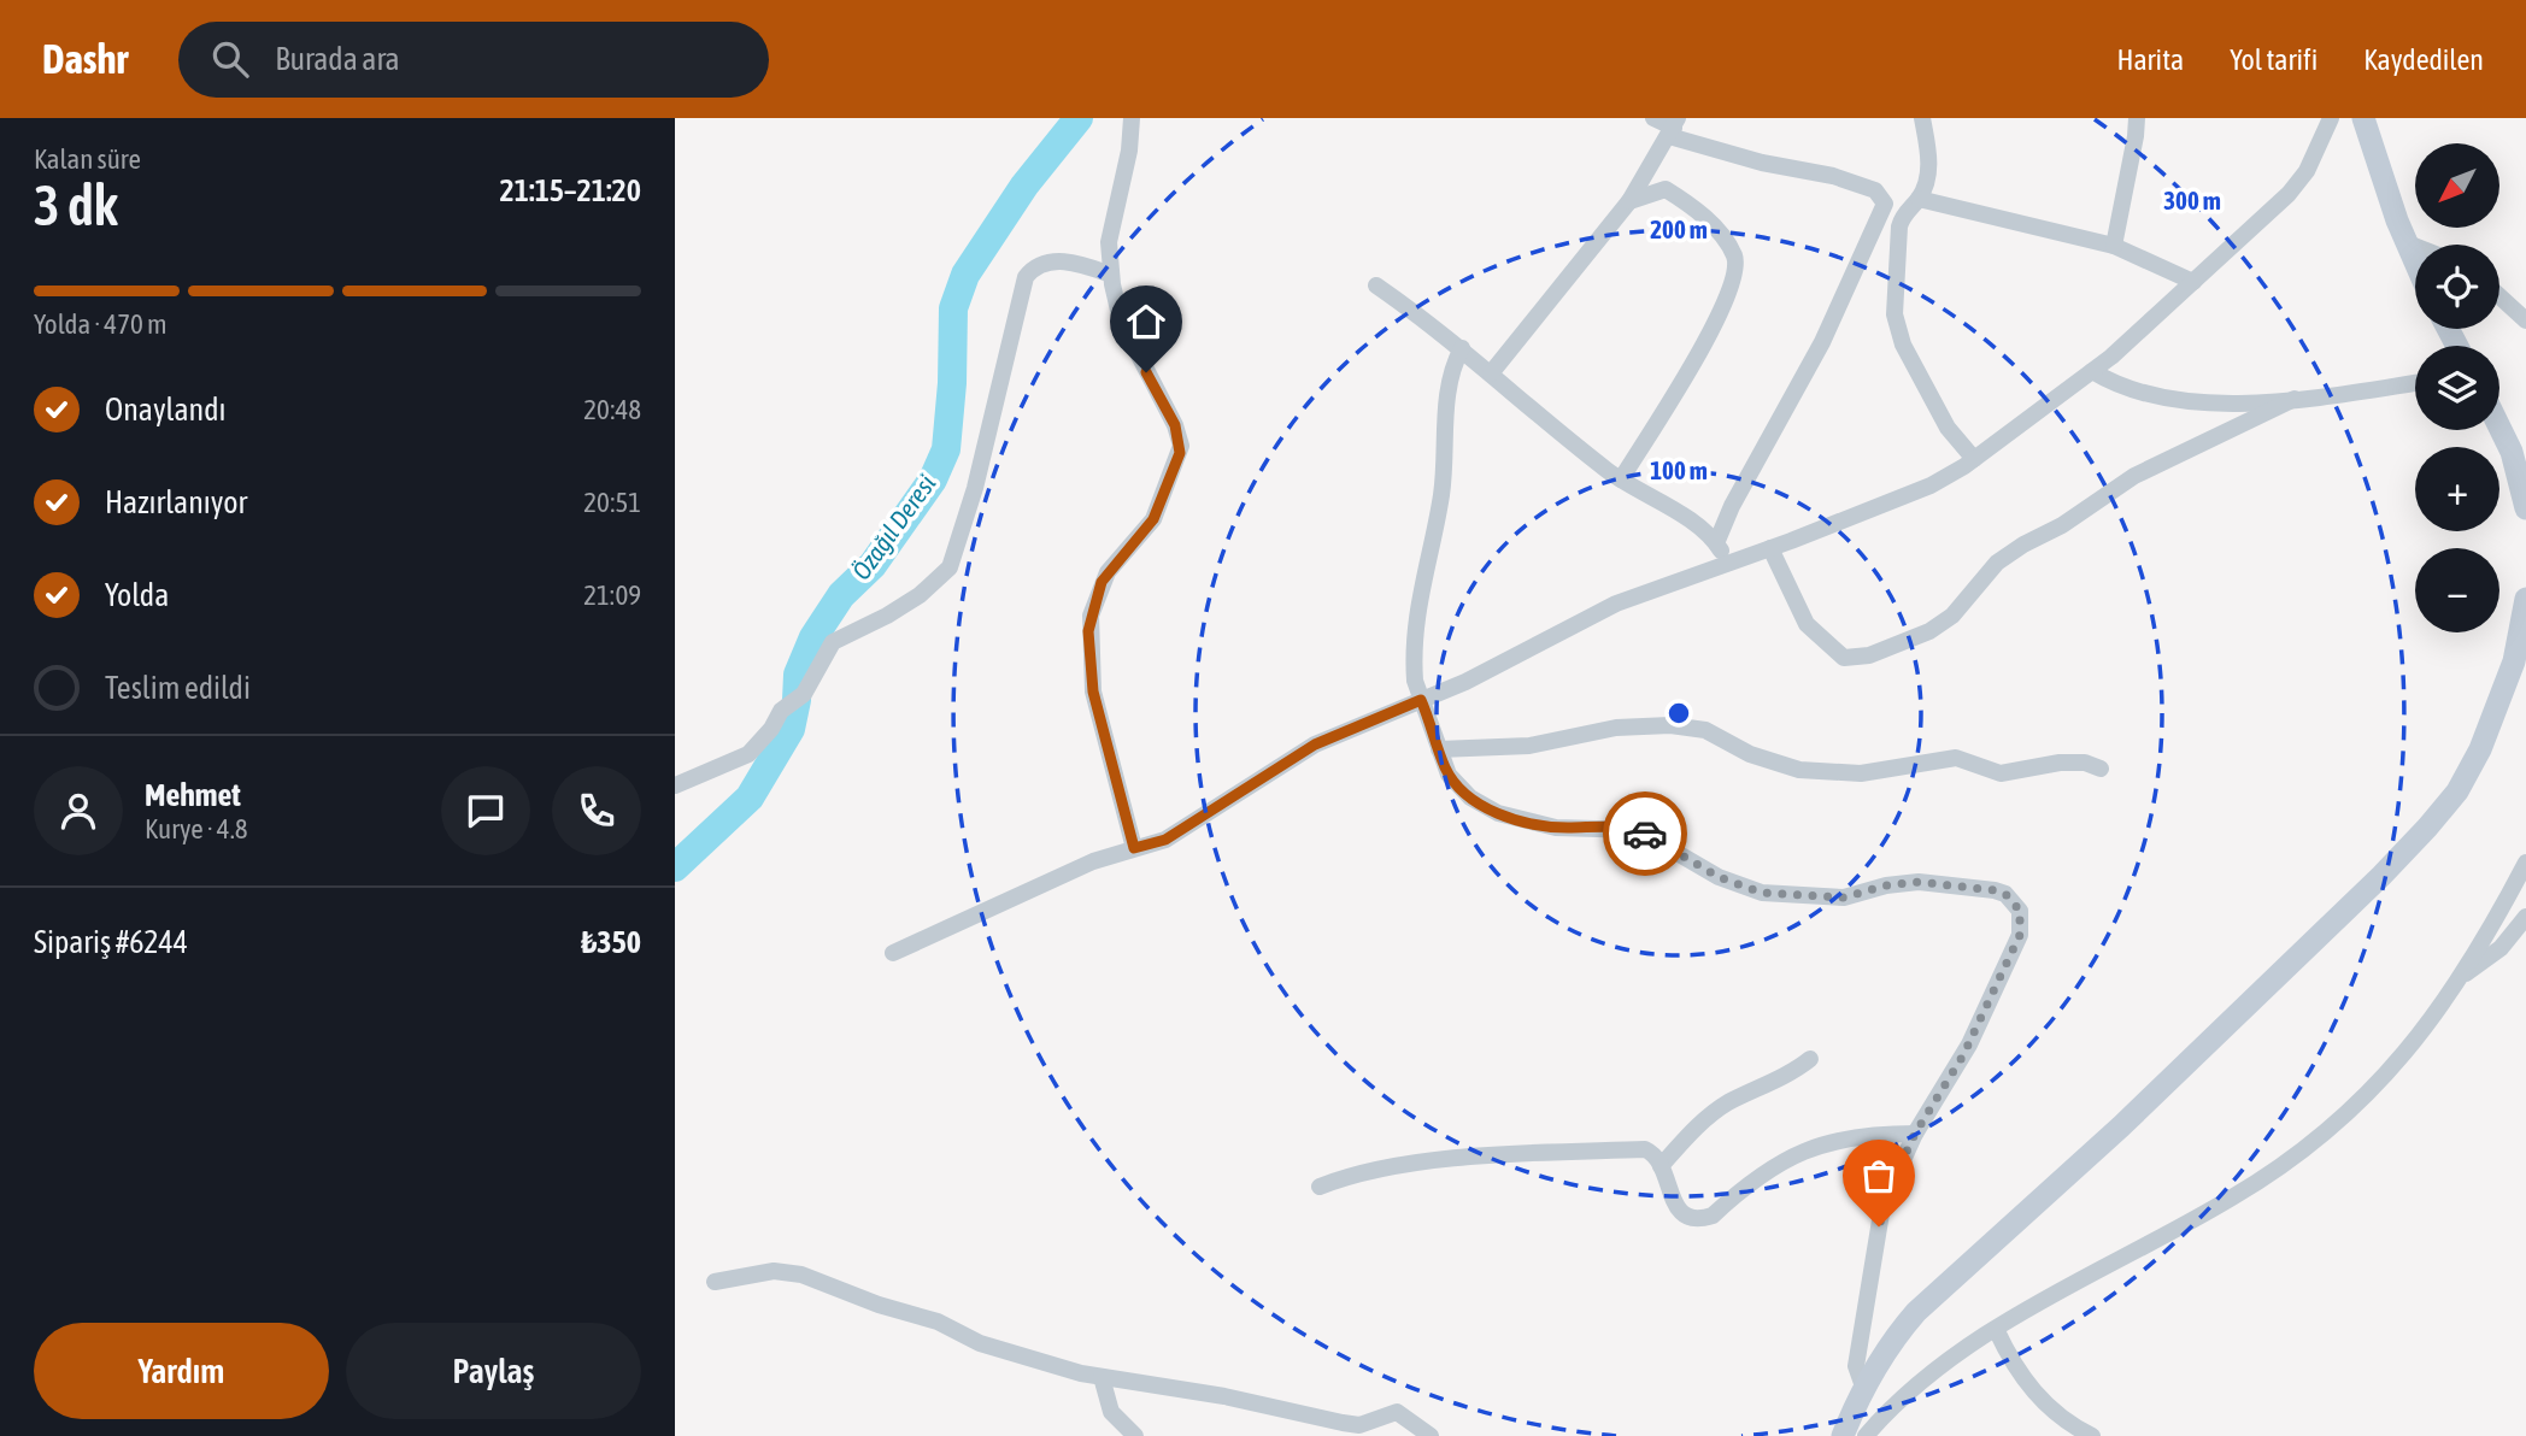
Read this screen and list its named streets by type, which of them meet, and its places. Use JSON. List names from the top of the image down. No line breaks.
{"water":["Özağıl Deresi"],"north":"bottom left","page":{"header":"Dashr","search":"Burada ara","nav":["Harita","Yol tarifi","Kaydedilen"],"heading":["3 dk","Kalan süre","21:15–21:20"],"panel":["Mehmet","Kurye · 4.8","Sipariş #6244","₺350"],"map_buttons":["+","−"],"bar":"Yolda · 470 m","list":[["Onaylandı","20:48"],["Hazırlanıyor","20:51"],["Yolda","21:09"],"Teslim edildi"],"buttons":["Yardım","Paylaş"]},"rings":["300 m","200 m","100 m"]}
